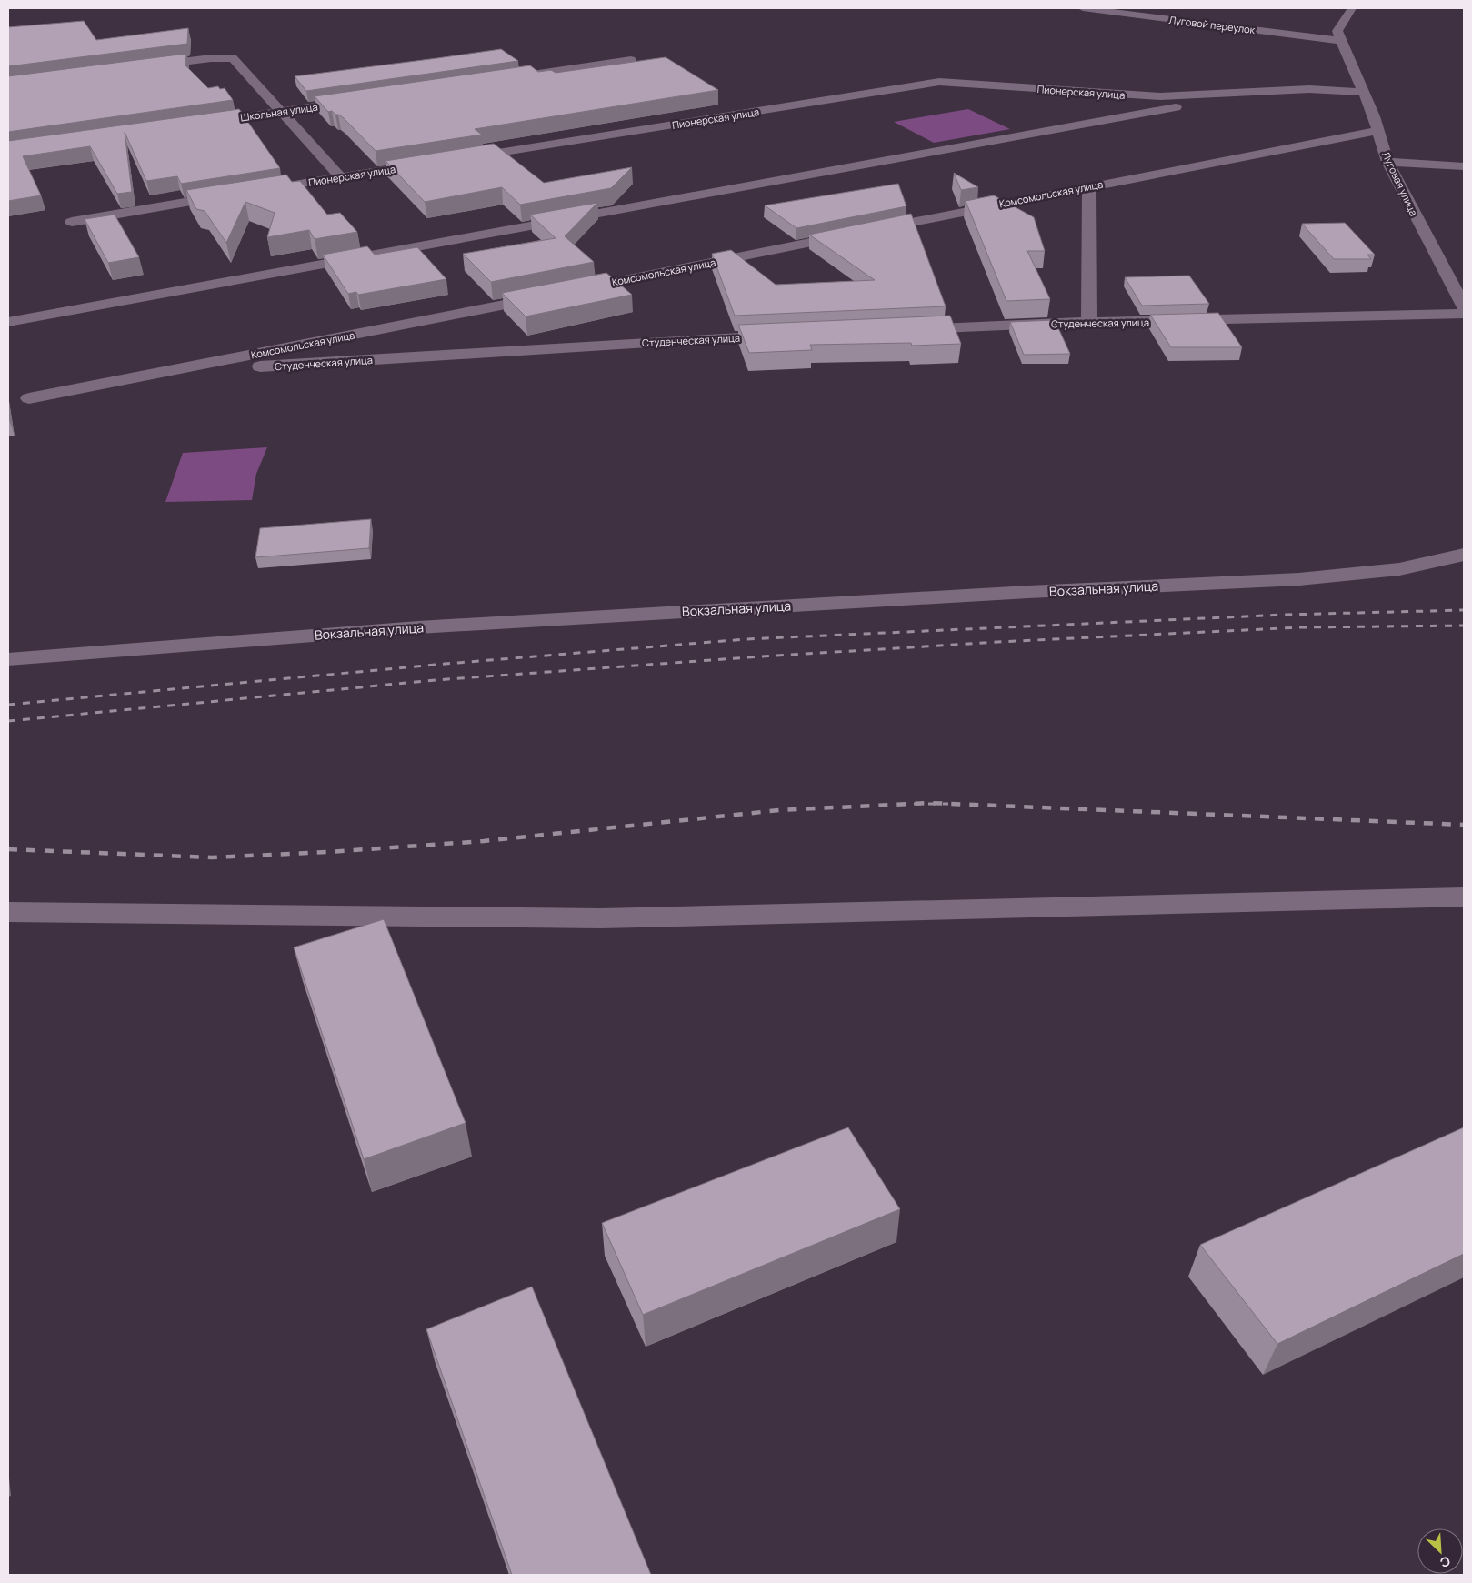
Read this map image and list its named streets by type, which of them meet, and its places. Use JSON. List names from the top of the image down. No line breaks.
{"streets":{"street":["Луговой переулок","Пионерская улица","Школьная улица","Луговая улица","Комсомольская улица","Студенческая улица","Вокзальная улица"]},"crossings":[["Луговой переулок","Луговая улица"],["Пионерская улица","Луговая улица"],["Луговая улица","Комсомольская улица"],["Комсомольская улица","Студенческая улица"]],"north":"bottom right"}
